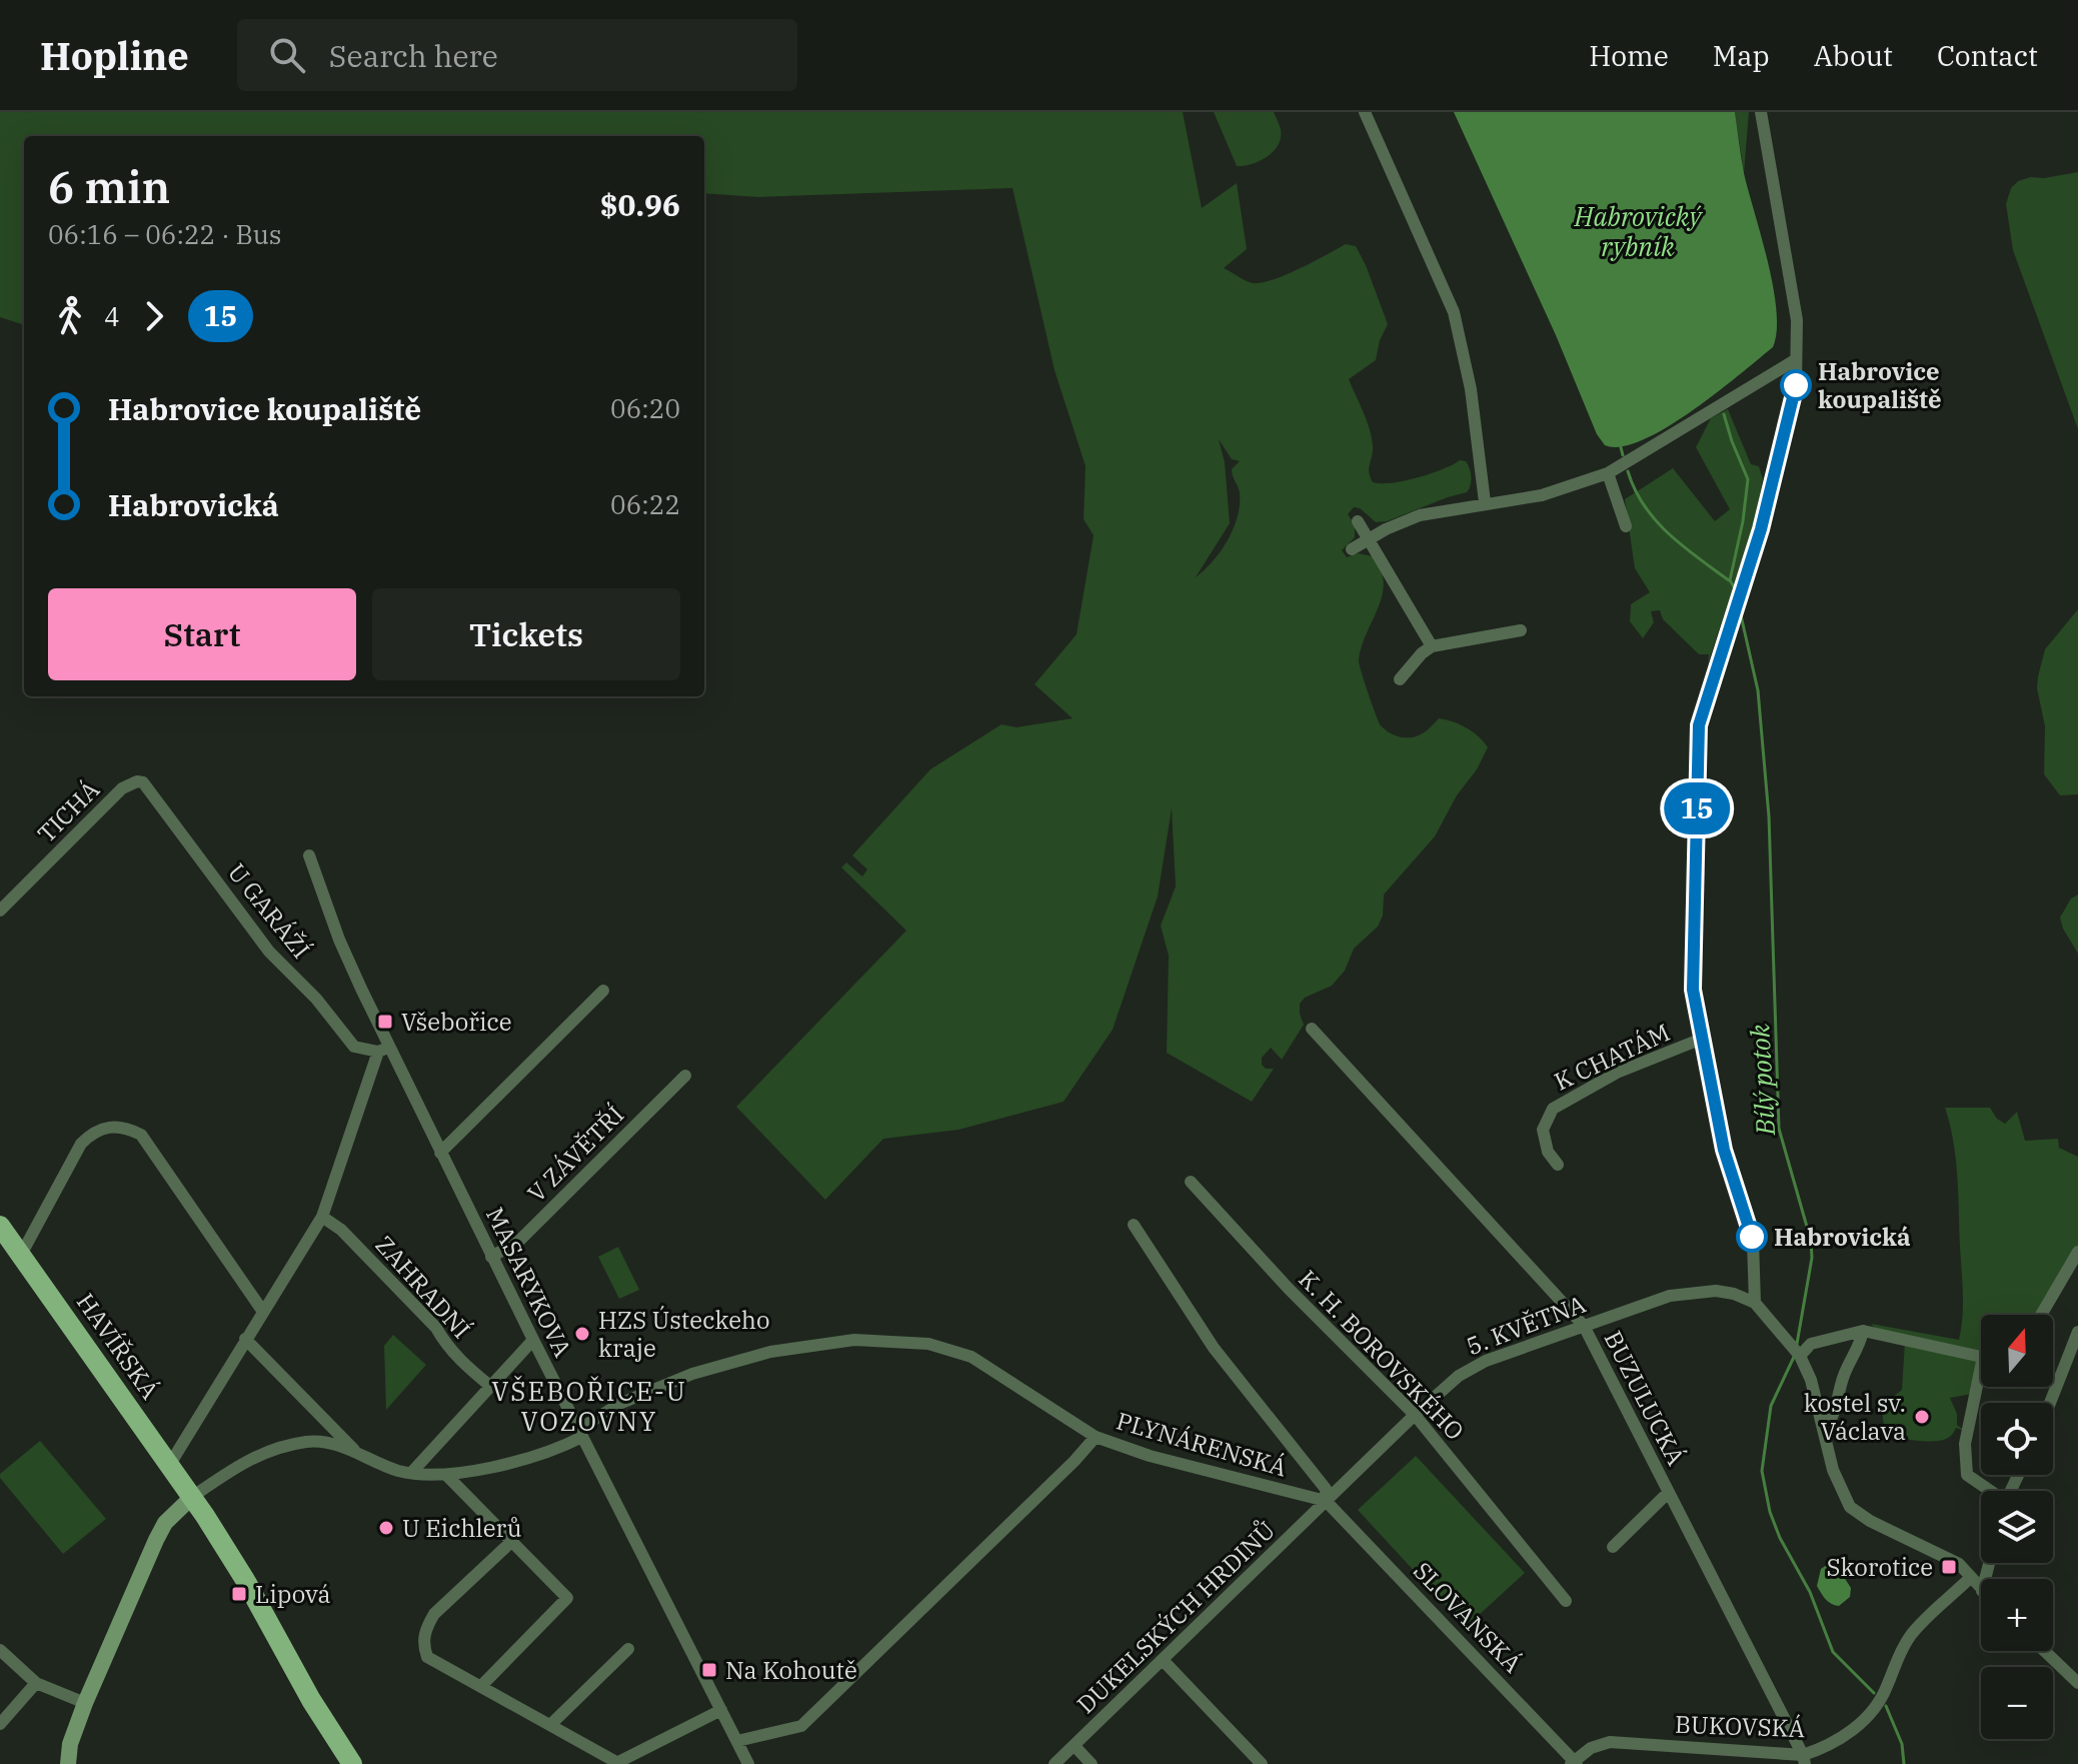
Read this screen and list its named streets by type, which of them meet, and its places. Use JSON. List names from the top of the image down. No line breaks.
{"streets":{"main road":["HAVÍŘSKÁ"],"street":["TICHÁ","U GARÁŽÍ","K CHATÁM","V ZÁVĚTŘÍ","MASARYKOVA","ZAHRADNÍ","5. KVĚTNA","K. H. BOROVSKÉHO","BUZULUCKÁ","PLYNÁRENSKÁ","DUKELSKÝCH HRDINŮ","SLOVANSKÁ","BUKOVSKÁ"]},"crossings":[["TICHÁ","U GARÁŽÍ"],["U GARÁŽÍ","MASARYKOVA"],["K CHATÁM","5. KVĚTNA"],["V ZÁVĚTŘÍ","MASARYKOVA"],["MASARYKOVA","PLYNÁRENSKÁ"],["5. KVĚTNA","K. H. BOROVSKÉHO"],["5. KVĚTNA","BUZULUCKÁ"],["5. KVĚTNA","PLYNÁRENSKÁ"],["5. KVĚTNA","DUKELSKÝCH HRDINŮ"],["5. KVĚTNA","SLOVANSKÁ"],["HAVÍŘSKÁ","PLYNÁRENSKÁ"],["BUZULUCKÁ","BUKOVSKÁ"],["PLYNÁRENSKÁ","DUKELSKÝCH HRDINŮ"],["PLYNÁRENSKÁ","SLOVANSKÁ"],["DUKELSKÝCH HRDINŮ","SLOVANSKÁ"],["SLOVANSKÁ","BUKOVSKÁ"]],"districts":["VŠEBOŘICE-U VOZOVNY"],"water":["Habrovický rybník","Bílý potok"],"places":{"other":["Habrovice koupaliště","Habrovická","HZS Ústeckeho kraje","kostel sv. Václava","U Eichlerů"],"transit":["Všebořice","Skorotice","Lipová","Na Kohoutě"]},"lines":["bus line 15"],"north":"top","page":{"header":"Hopline","search":"Search here","nav":["Home","Map","About","Contact"],"on_map":"15","heading":["6 min","06:16 – 06:22 · Bus","$0.96"],"legs":["4","15"],"list":[{"name":"Habrovice koupaliště","value":"06:20"},{"name":"Habrovická","value":"06:22"}],"buttons":["Start","Tickets"],"map_buttons":["+","−"]}}
